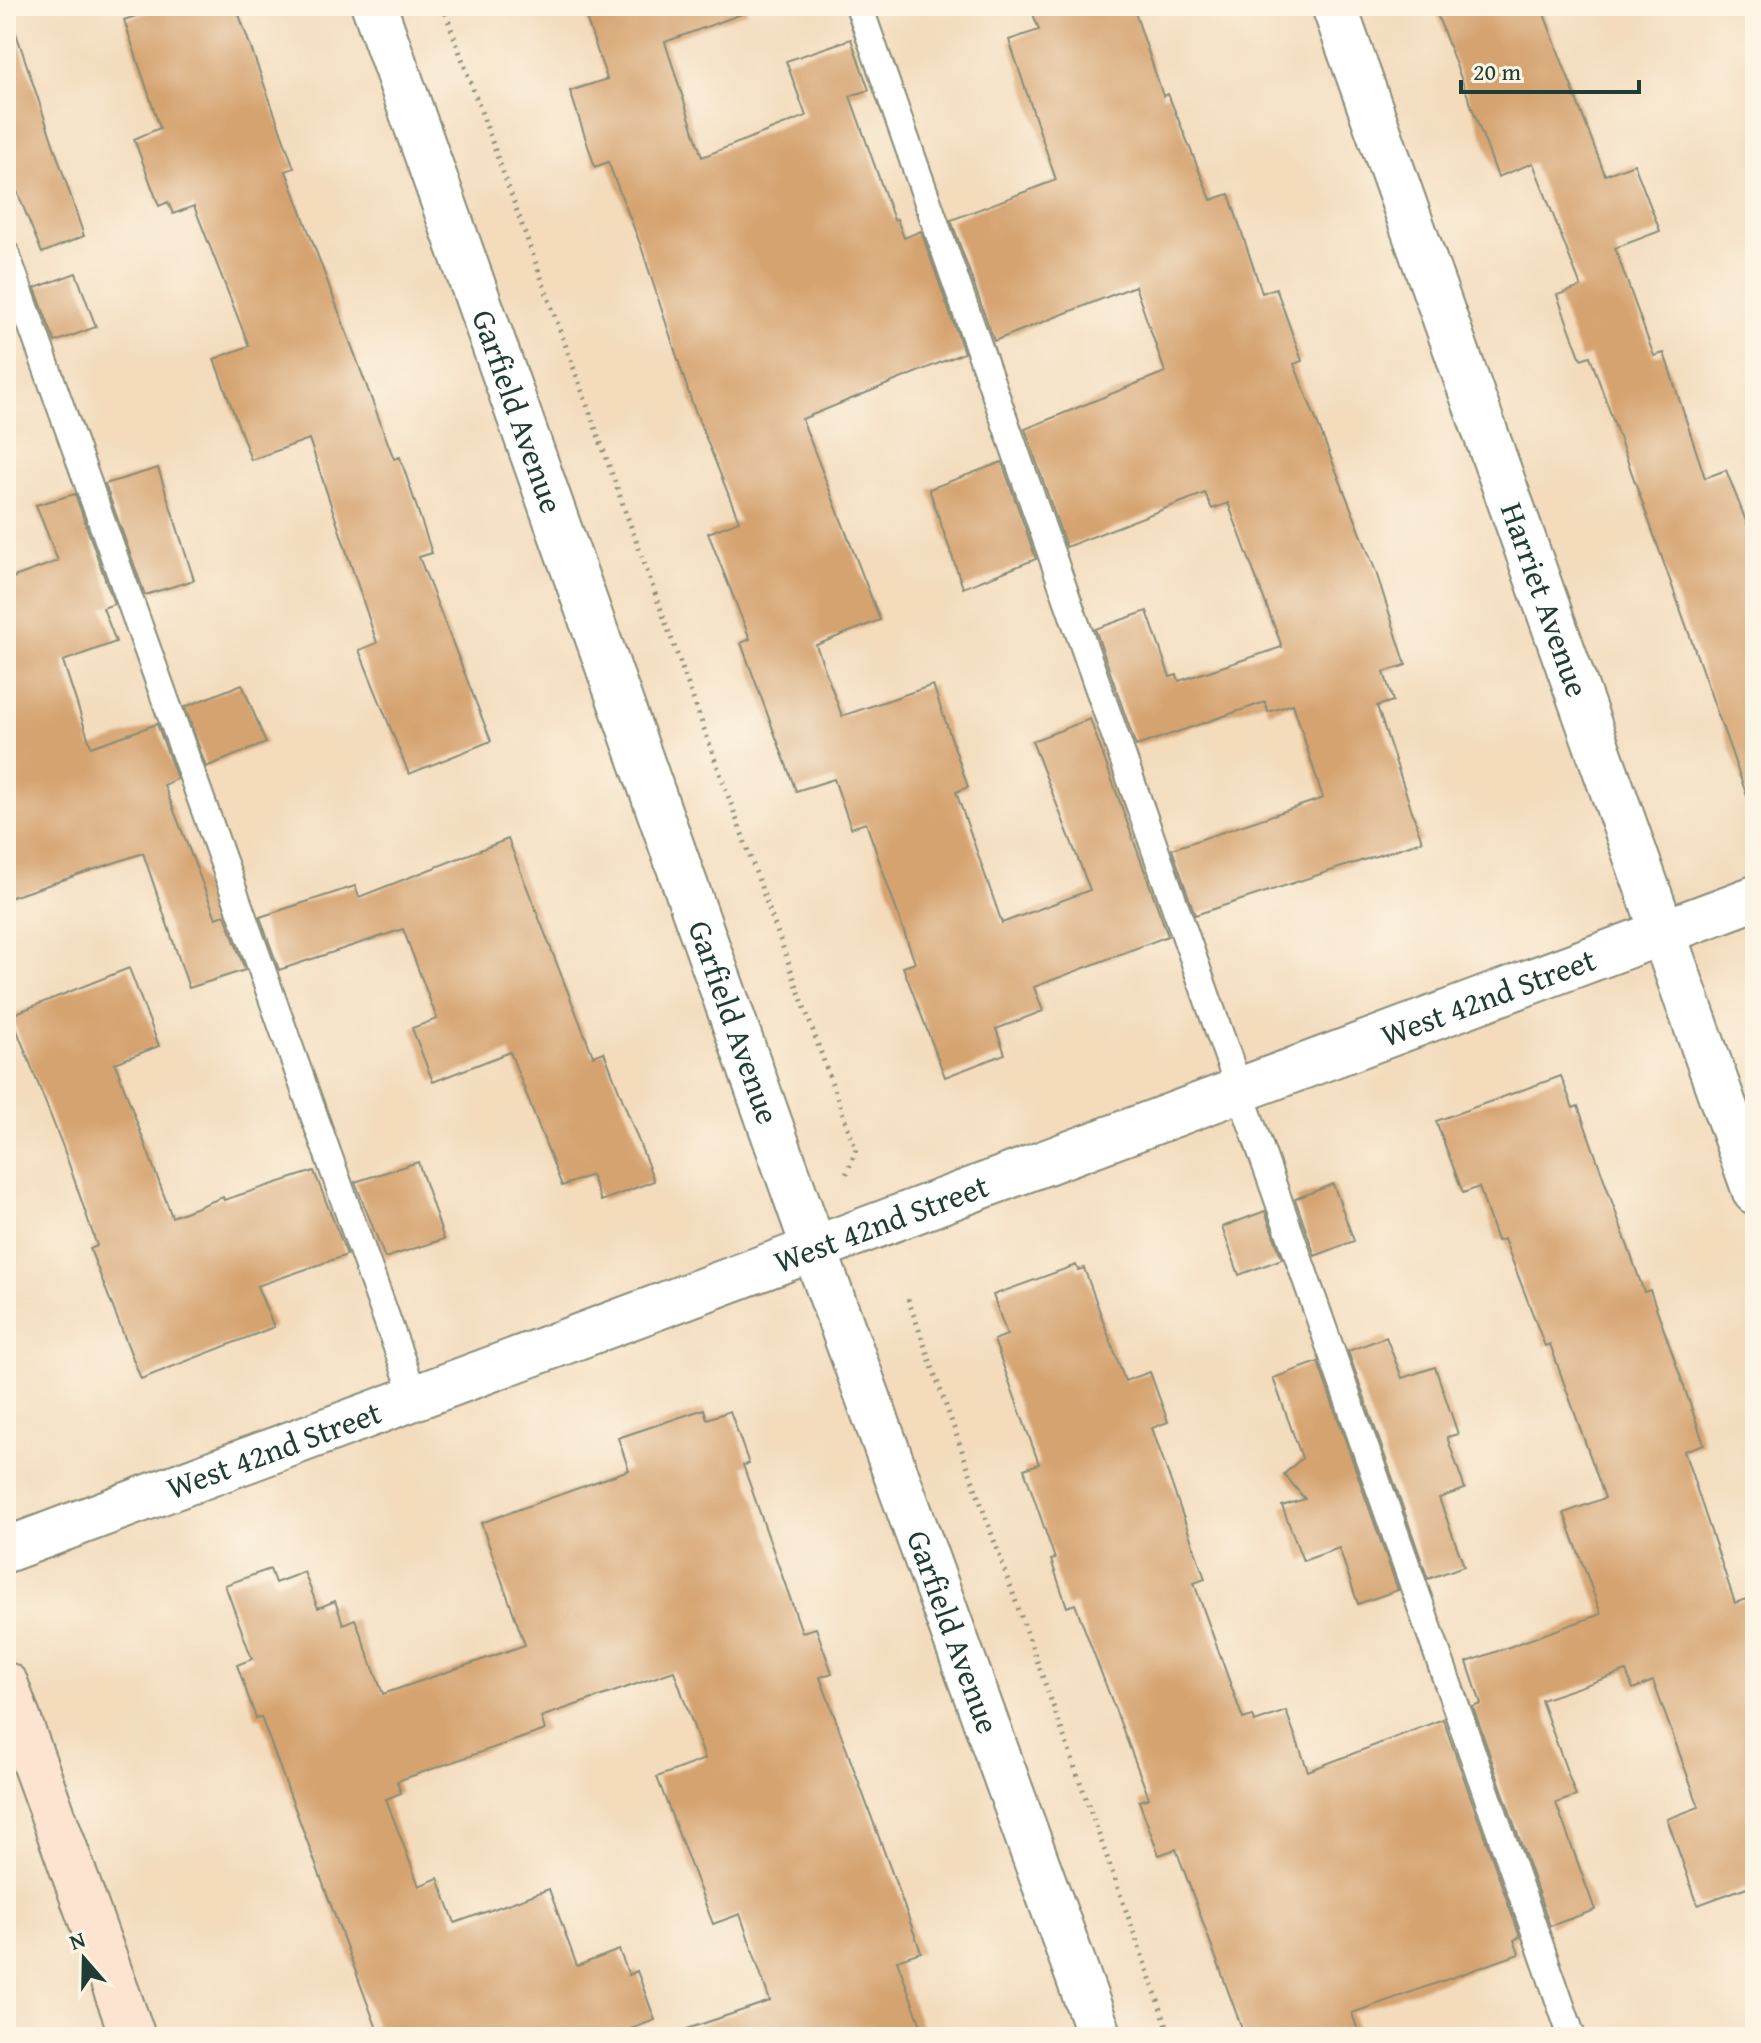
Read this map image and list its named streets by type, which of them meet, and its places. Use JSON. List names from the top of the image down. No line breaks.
{"streets":{"street":["Garfield Avenue","Harriet Avenue","West 42nd Street"]},"crossings":[["Garfield Avenue","West 42nd Street"],["Harriet Avenue","West 42nd Street"]],"scale_bar":"20 m","north":"top"}
